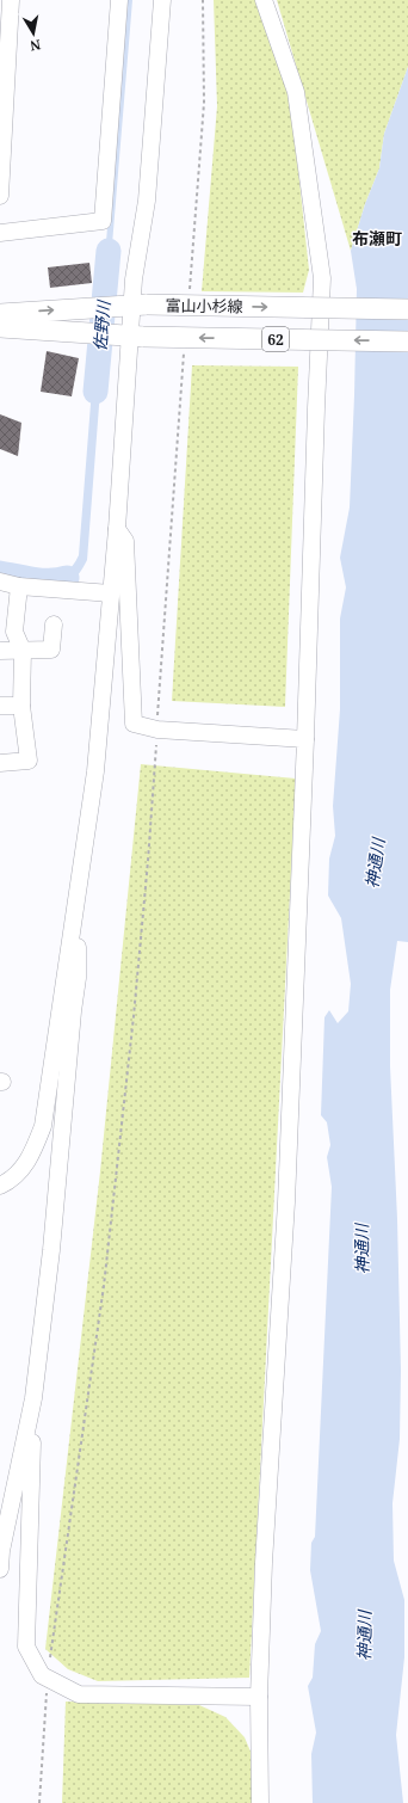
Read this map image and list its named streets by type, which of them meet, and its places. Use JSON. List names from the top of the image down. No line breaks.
{"streets":{"main road":["富山小杉線","62"]},"districts":["布瀬町"],"water":["佐野川","神通川"],"north":"bottom"}
